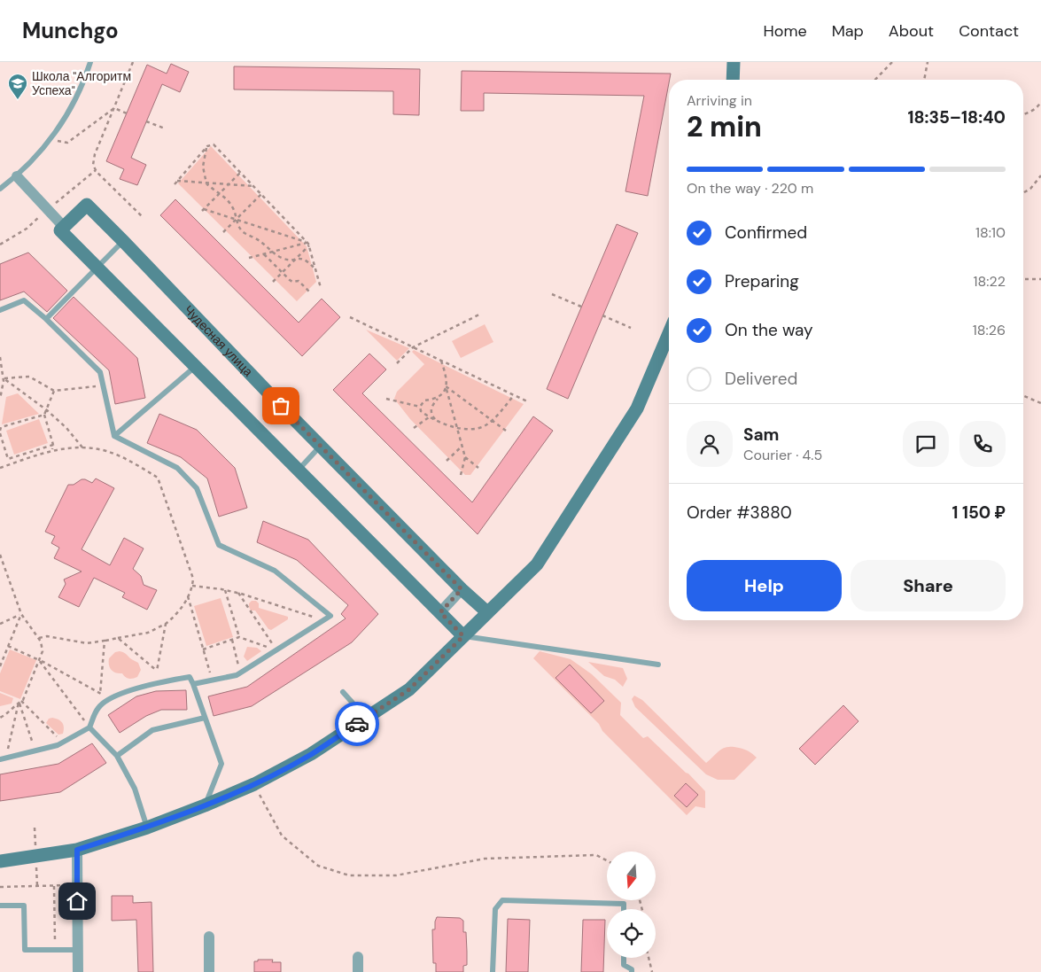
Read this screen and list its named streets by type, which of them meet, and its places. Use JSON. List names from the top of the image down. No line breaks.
{"streets":{"street":["Чудесная улица"]},"places":{"school or university":["Школа \"Алгоритм Успеха\""]},"north":"bottom","page":{"header":"Munchgo","nav":["Home","Map","About","Contact"],"heading":["2 min","Arriving in","18:35–18:40"],"panel":["Sam","Courier · 4.5","Order #3880","1 150 ₽"],"bar":"On the way · 220 m","list":[["Confirmed","18:10"],["Preparing","18:22"],["On the way","18:26"],"Delivered"],"buttons":["Help","Share"]}}
